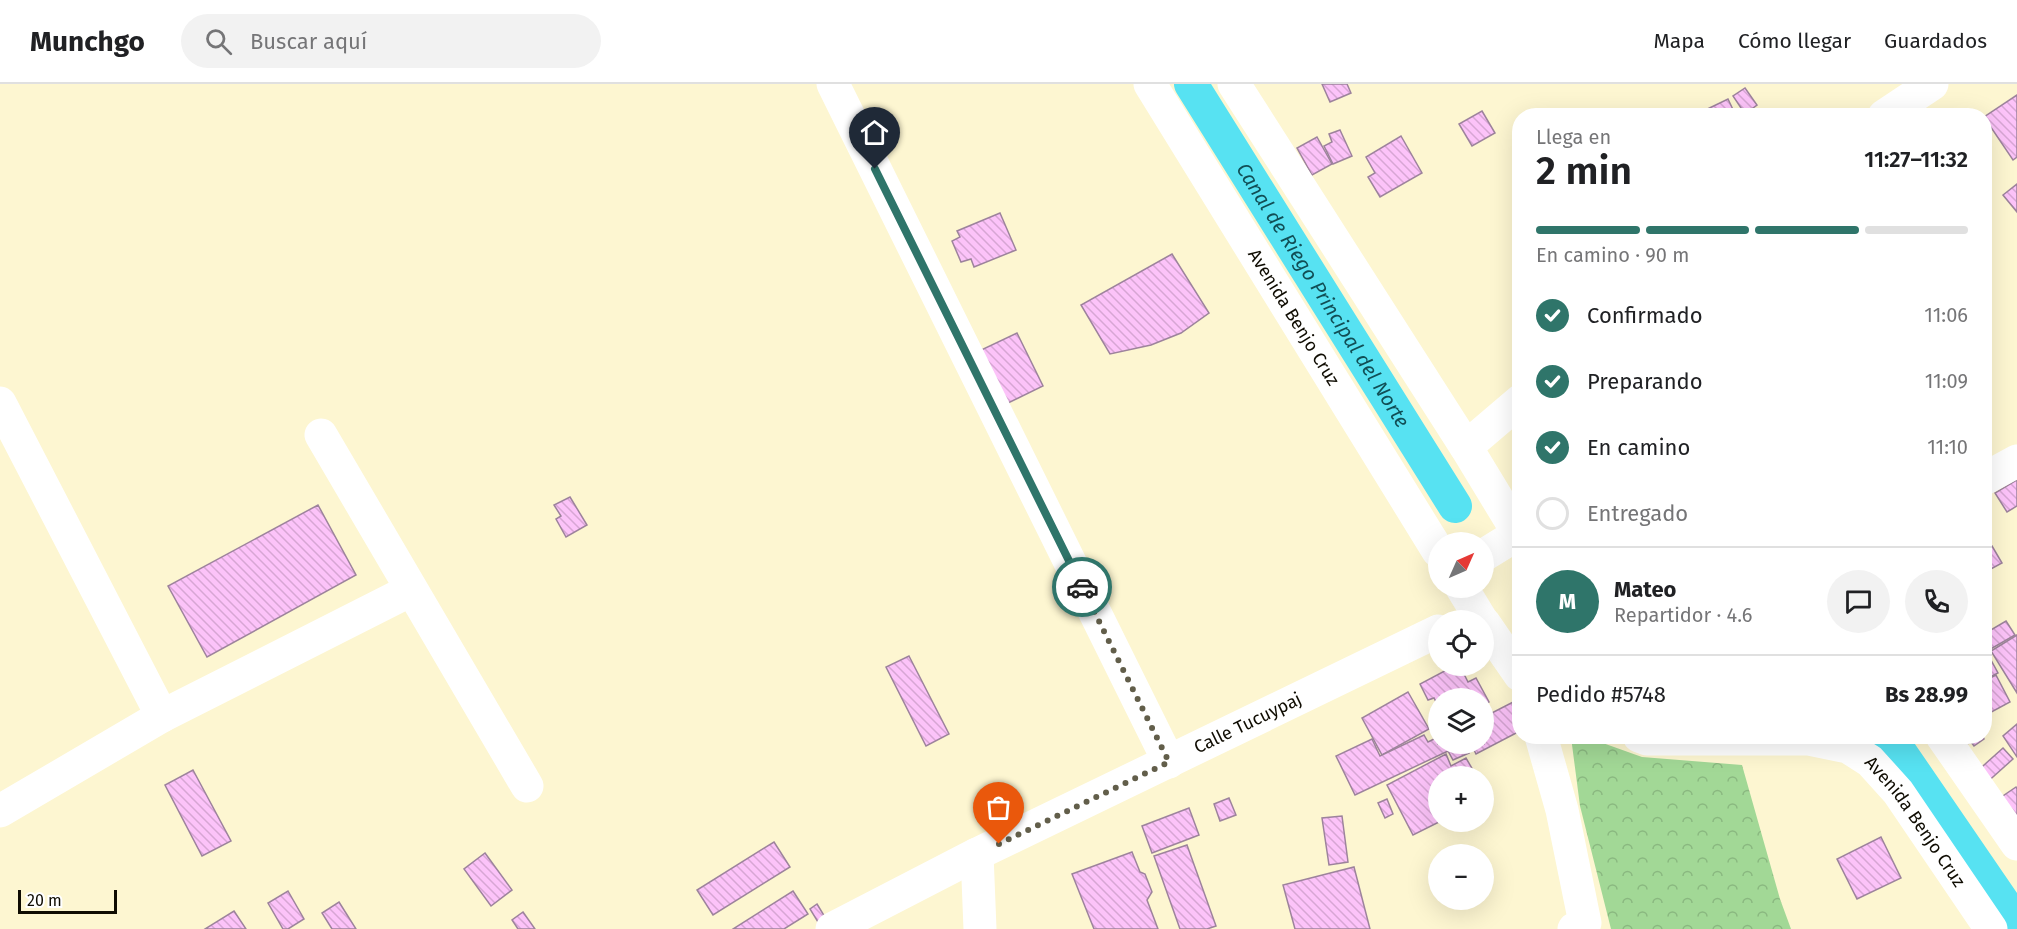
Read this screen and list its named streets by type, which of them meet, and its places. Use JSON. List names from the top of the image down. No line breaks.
{"streets":{"street":["Avenida Benjo Cruz","Calle Tucuypaj"]},"water":["Canal de Riego Principal del Norte"],"scale_bar":"20 m","north":"top right","page":{"header":"Munchgo","search":"Buscar aquí","nav":["Mapa","Cómo llegar","Guardados"],"heading":["2 min","Llega en","11:27–11:32"],"panel":["Mateo","Repartidor · 4.6","Pedido #5748","Bs 28.99"],"bar":"En camino · 90 m","list":[["Confirmado","11:06"],["Preparando","11:09"],["En camino","11:10"],"Entregado"],"map_buttons":["+","−"],"round":"M","scale":"20 m"}}
